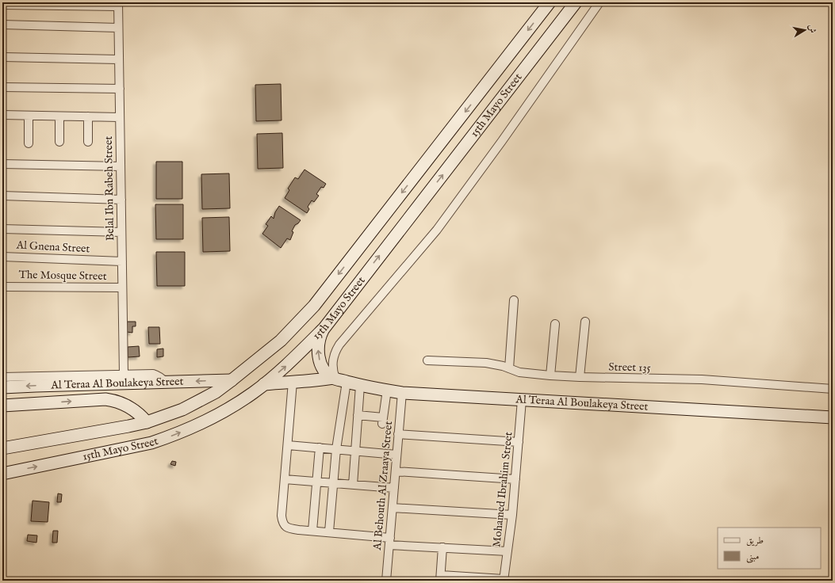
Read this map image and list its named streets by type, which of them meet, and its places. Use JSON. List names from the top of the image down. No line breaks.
{"streets":{"main road":["15th Mayo Street","Al Teraa Al Boulakeya Street"],"street":["Belal Ibn Rabeh Street","Al Gnena Street","The Mosque Street","Street 135","Al Behouth Al Zraaya Street","Mohamed Ibrahim Street"]},"crossings":[["15th Mayo Street","Al Teraa Al Boulakeya Street"],["Belal Ibn Rabeh Street","Al Gnena Street"],["Belal Ibn Rabeh Street","The Mosque Street"],["Al Teraa Al Boulakeya Street","Al Behouth Al Zraaya Street"],["Al Teraa Al Boulakeya Street","Mohamed Ibrahim Street"]],"legend":["طريق","مبنى"],"north":"right"}
